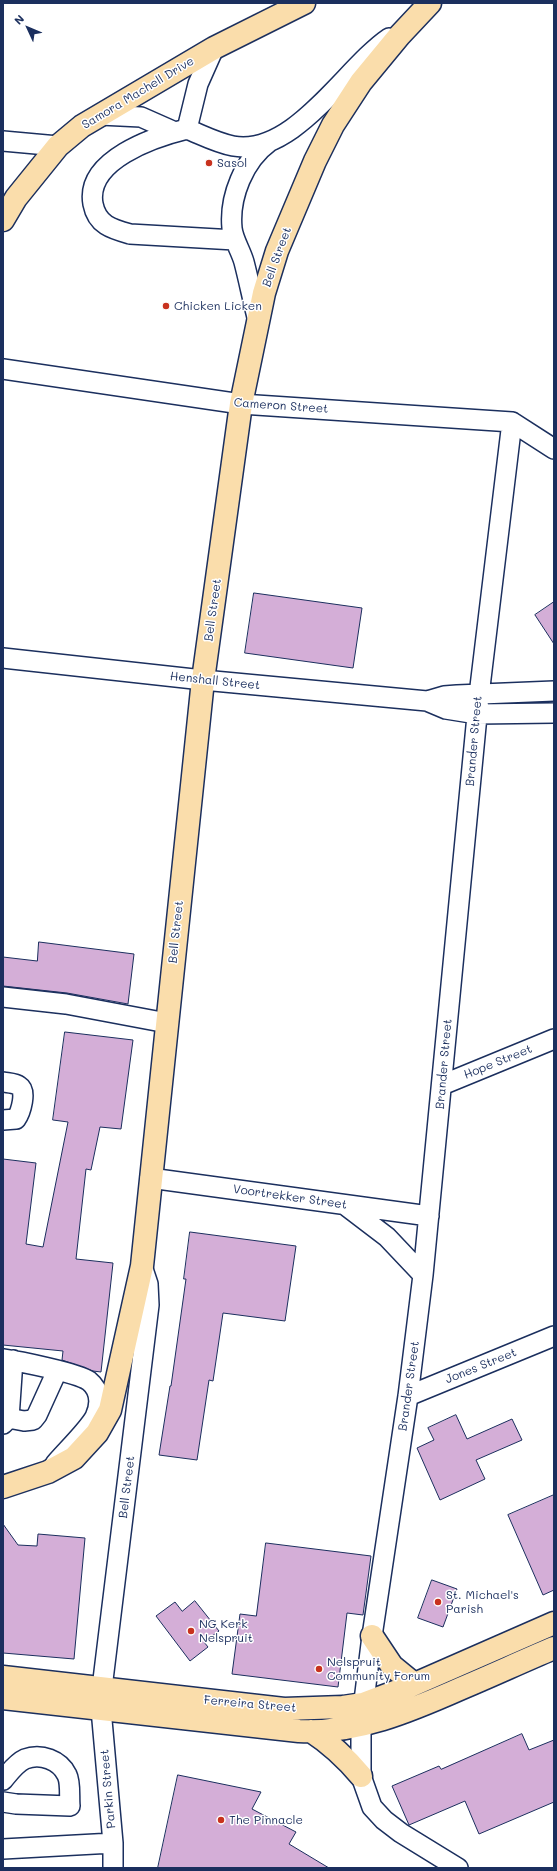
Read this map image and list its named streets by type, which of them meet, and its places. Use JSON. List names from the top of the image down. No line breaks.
{"streets":{"main road":["Samora Machell Drive","Bell Street","Ferreira Street"],"street":["Cameron Street","Henshall Street","Brander Street","Hope Street","Voortrekker Street","Jones Street","Parkin Street"]},"crossings":[["Bell Street","Cameron Street"],["Bell Street","Henshall Street"],["Bell Street","Voortrekker Street"],["Bell Street","Ferreira Street"],["Bell Street","Parkin Street"],["Cameron Street","Brander Street"],["Henshall Street","Brander Street"],["Brander Street","Hope Street"],["Brander Street","Voortrekker Street"],["Brander Street","Jones Street"],["Brander Street","Ferreira Street"],["Ferreira Street","Parkin Street"]],"places":["Sasol","Chicken Licken","St. Michael's Parish","NG Kerk Nelspruit","Nelspruit Community Forum","The Pinnacle"],"north":"top left"}
